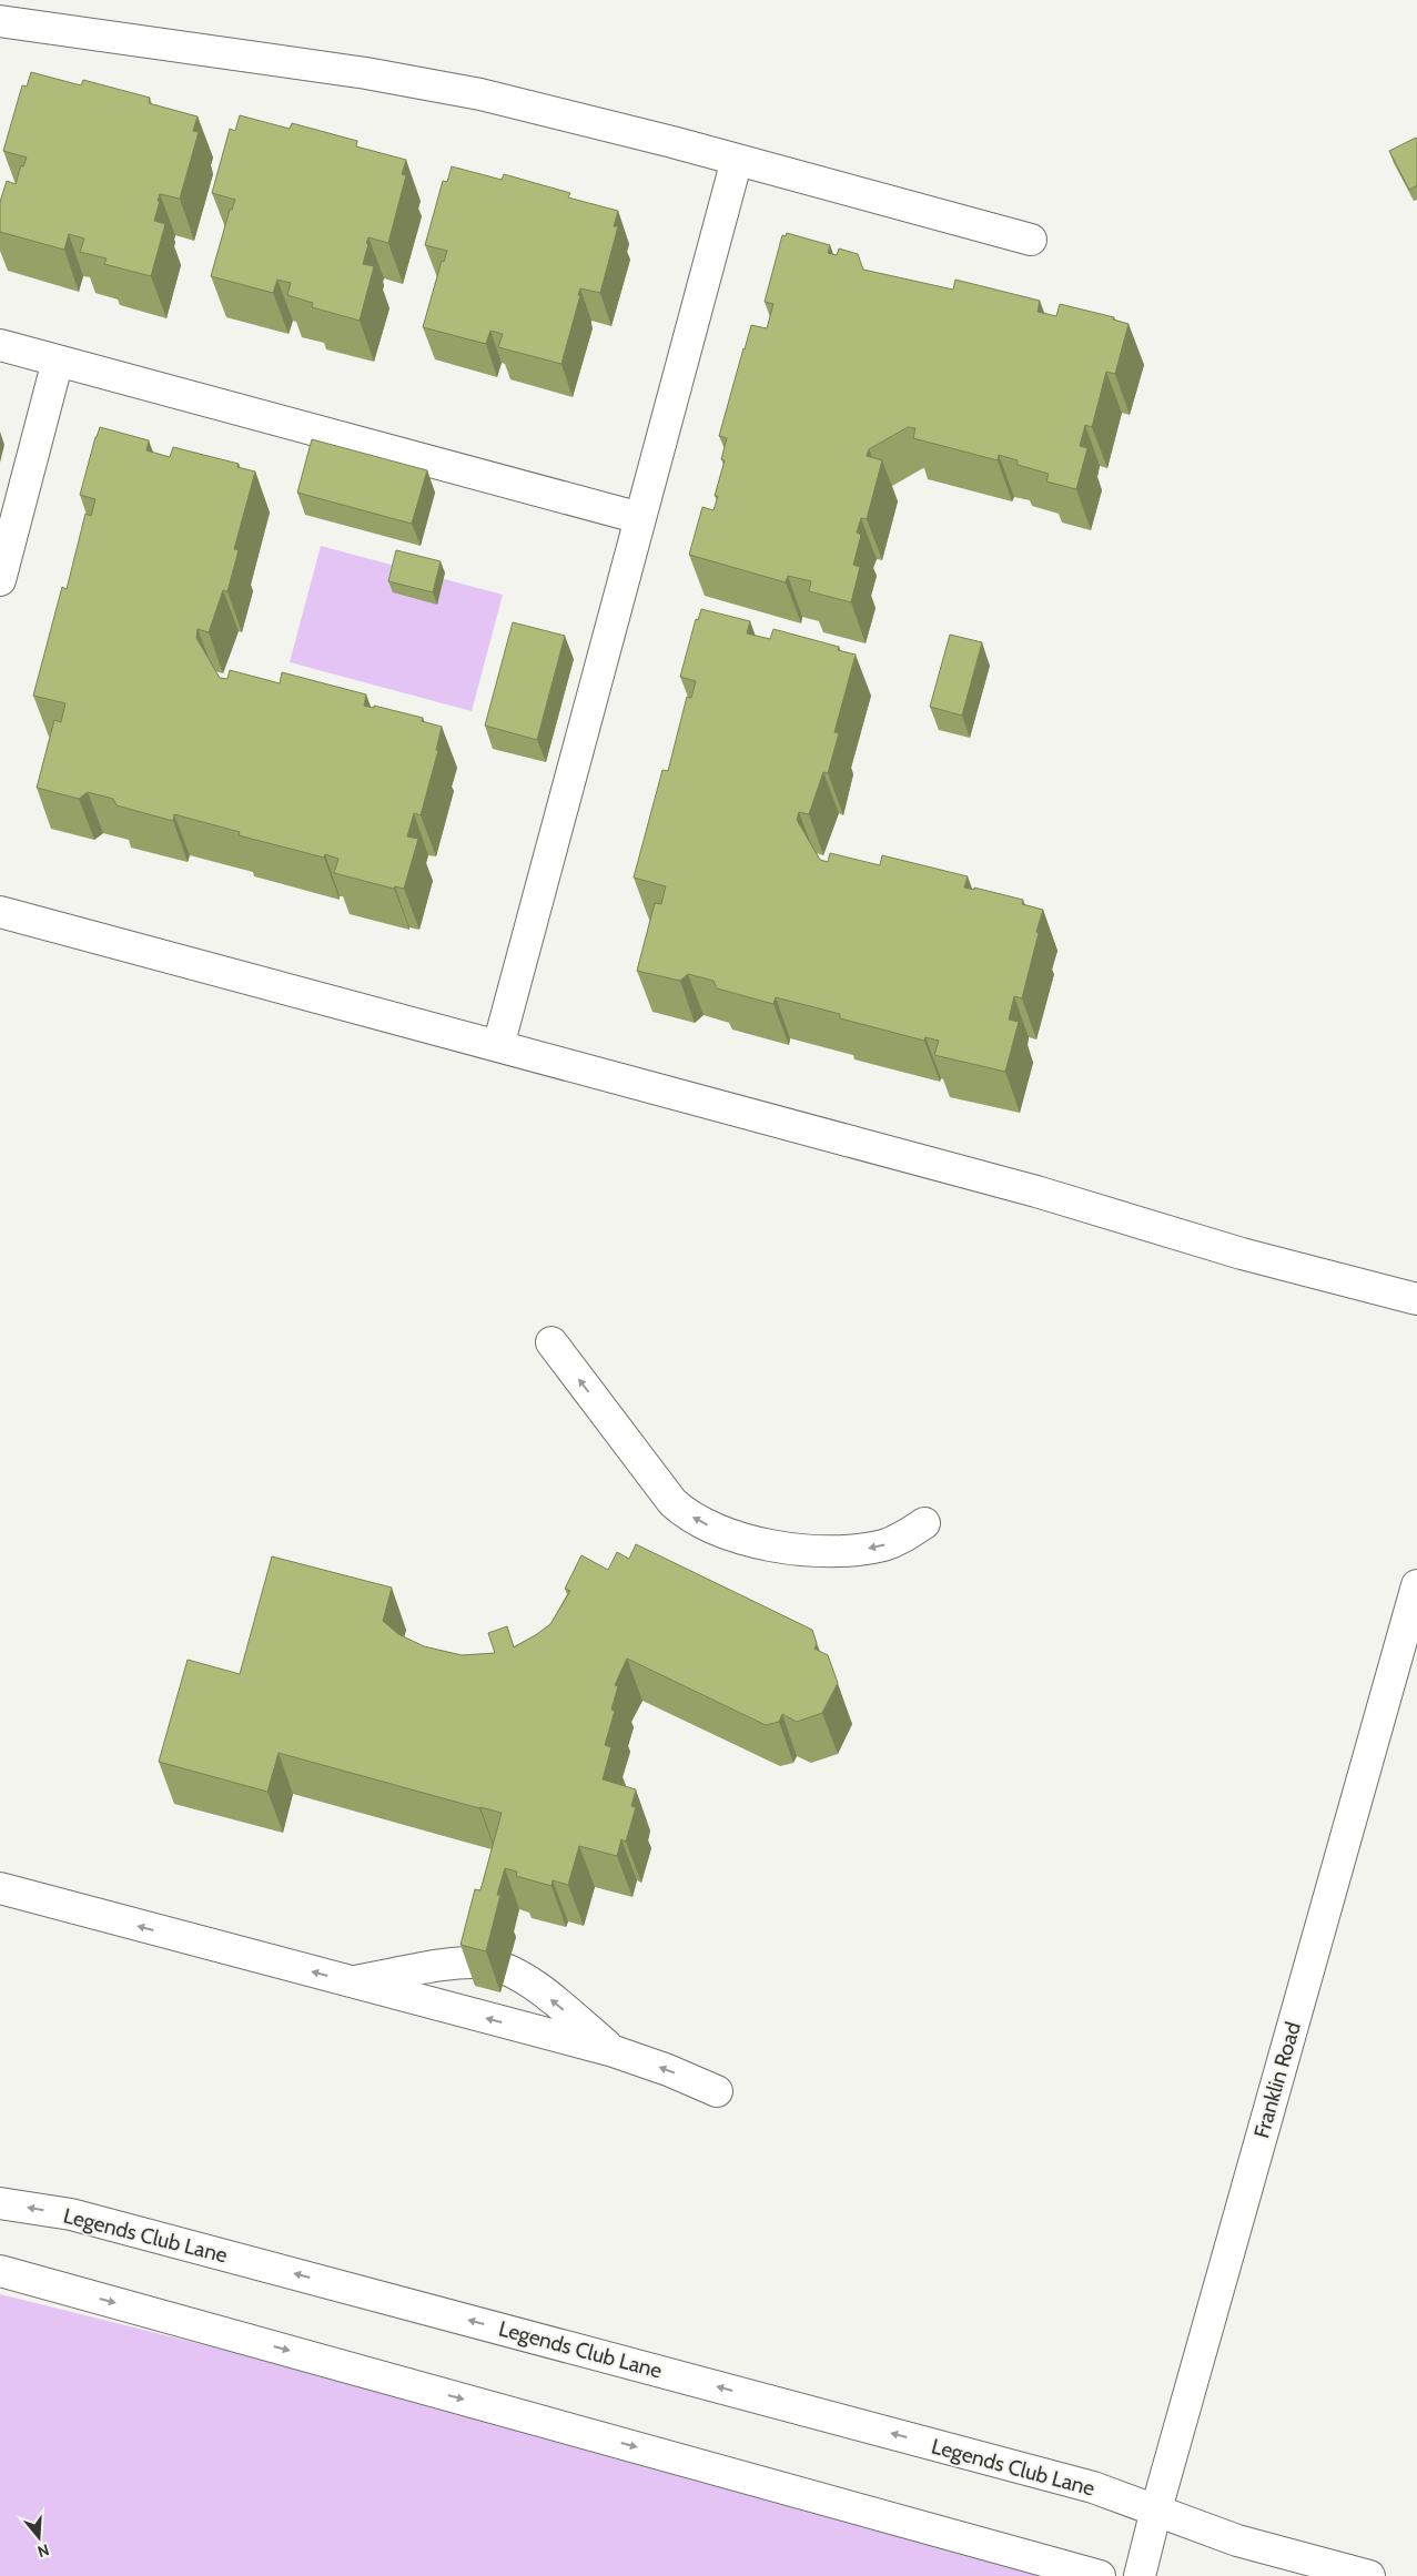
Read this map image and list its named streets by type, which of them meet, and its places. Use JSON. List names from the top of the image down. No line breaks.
{"streets":{"street":["Franklin Road","Legends Club Lane"]},"crossings":[["Franklin Road","Legends Club Lane"]],"north":"bottom"}
